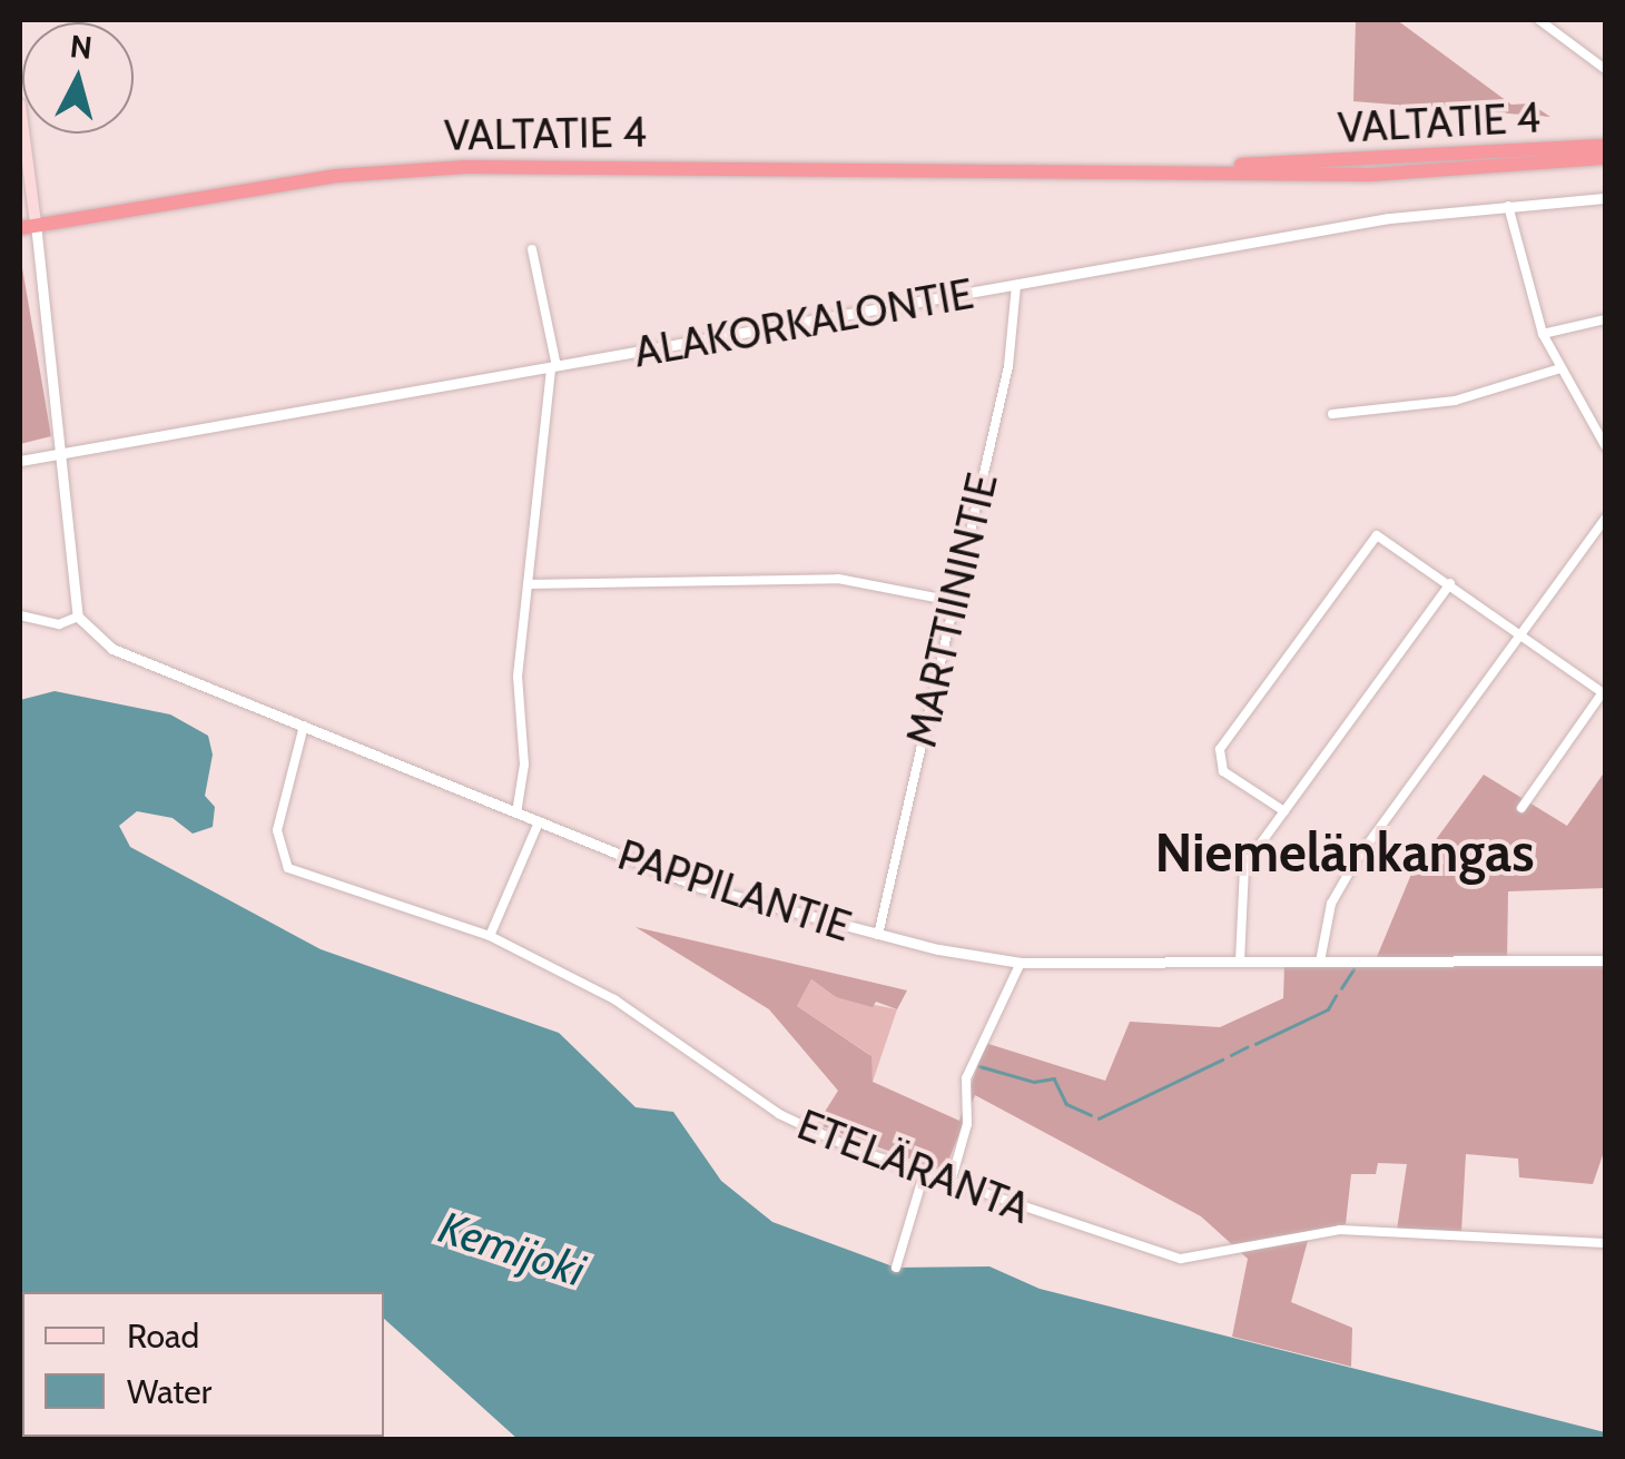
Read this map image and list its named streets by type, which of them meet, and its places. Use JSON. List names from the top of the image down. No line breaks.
{"streets":{"highway":["VALTATIE 4"],"street":["ALAKORKALONTIE","MARTTIININTIE","PAPPILANTIE","ETELÄRANTA"]},"crossings":[["ALAKORKALONTIE","MARTTIININTIE"],["MARTTIININTIE","PAPPILANTIE"],["PAPPILANTIE","ETELÄRANTA"]],"districts":["Niemelänkangas"],"water":["Kemijoki"],"legend":["Road","Water"],"north":"top"}
